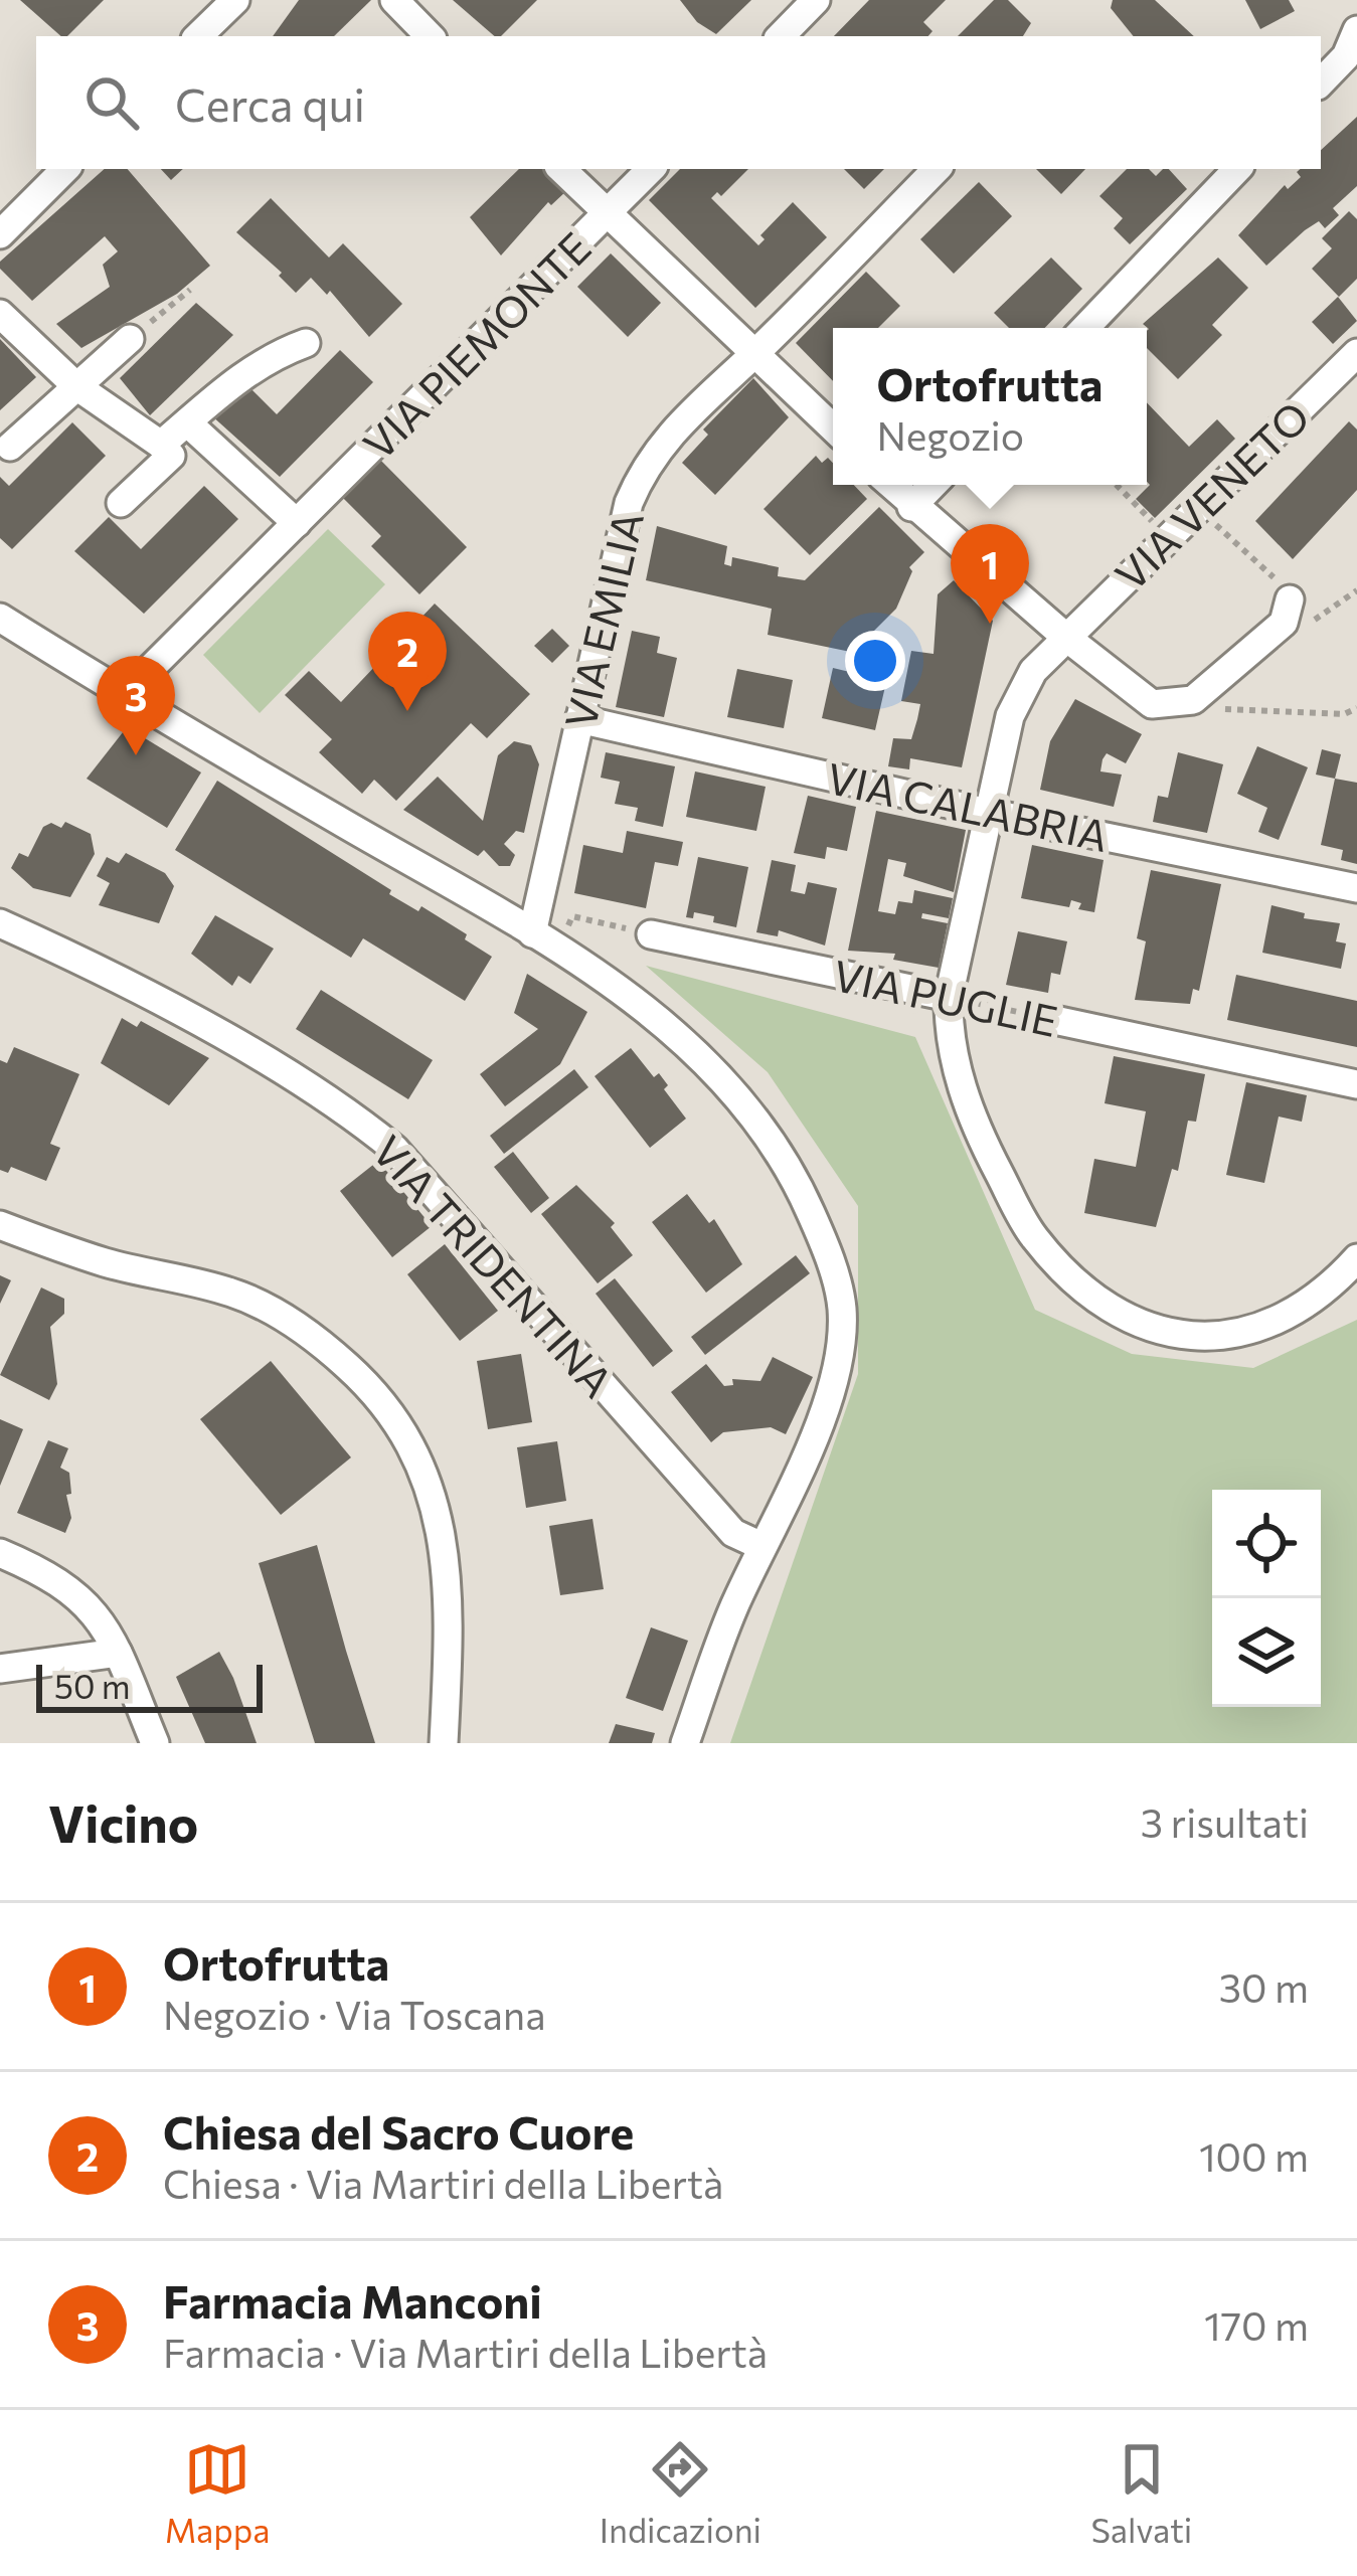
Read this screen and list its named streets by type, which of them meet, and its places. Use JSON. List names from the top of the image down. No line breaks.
{"streets":{"street":["VIA PIEMONTE","VIA VENETO","VIA EMILIA","VIA CALABRIA","VIA PUGLIE","VIA TRIDENTINA"]},"crossings":[["VIA VENETO","VIA CALABRIA"],["VIA VENETO","VIA PUGLIE"],["VIA EMILIA","VIA CALABRIA"]],"scale_bar":"50 m","page":{"search":"Cerca qui","popup":["Ortofrutta","Negozio"],"pins":["1","2","3"],"scale":"50 m","heading":["Vicino","3 risultati"],"list":[{"mark":"1","name":"Ortofrutta","note":"Negozio · Via Toscana","value":"30 m"},{"mark":"2","name":"Chiesa del Sacro Cuore","note":"Chiesa · Via Martiri della Libertà","value":"100 m"},{"mark":"3","name":"Farmacia Manconi","note":"Farmacia · Via Martiri della Libertà","value":"170 m"}],"nav":["Mappa","Indicazioni","Salvati"]}}
